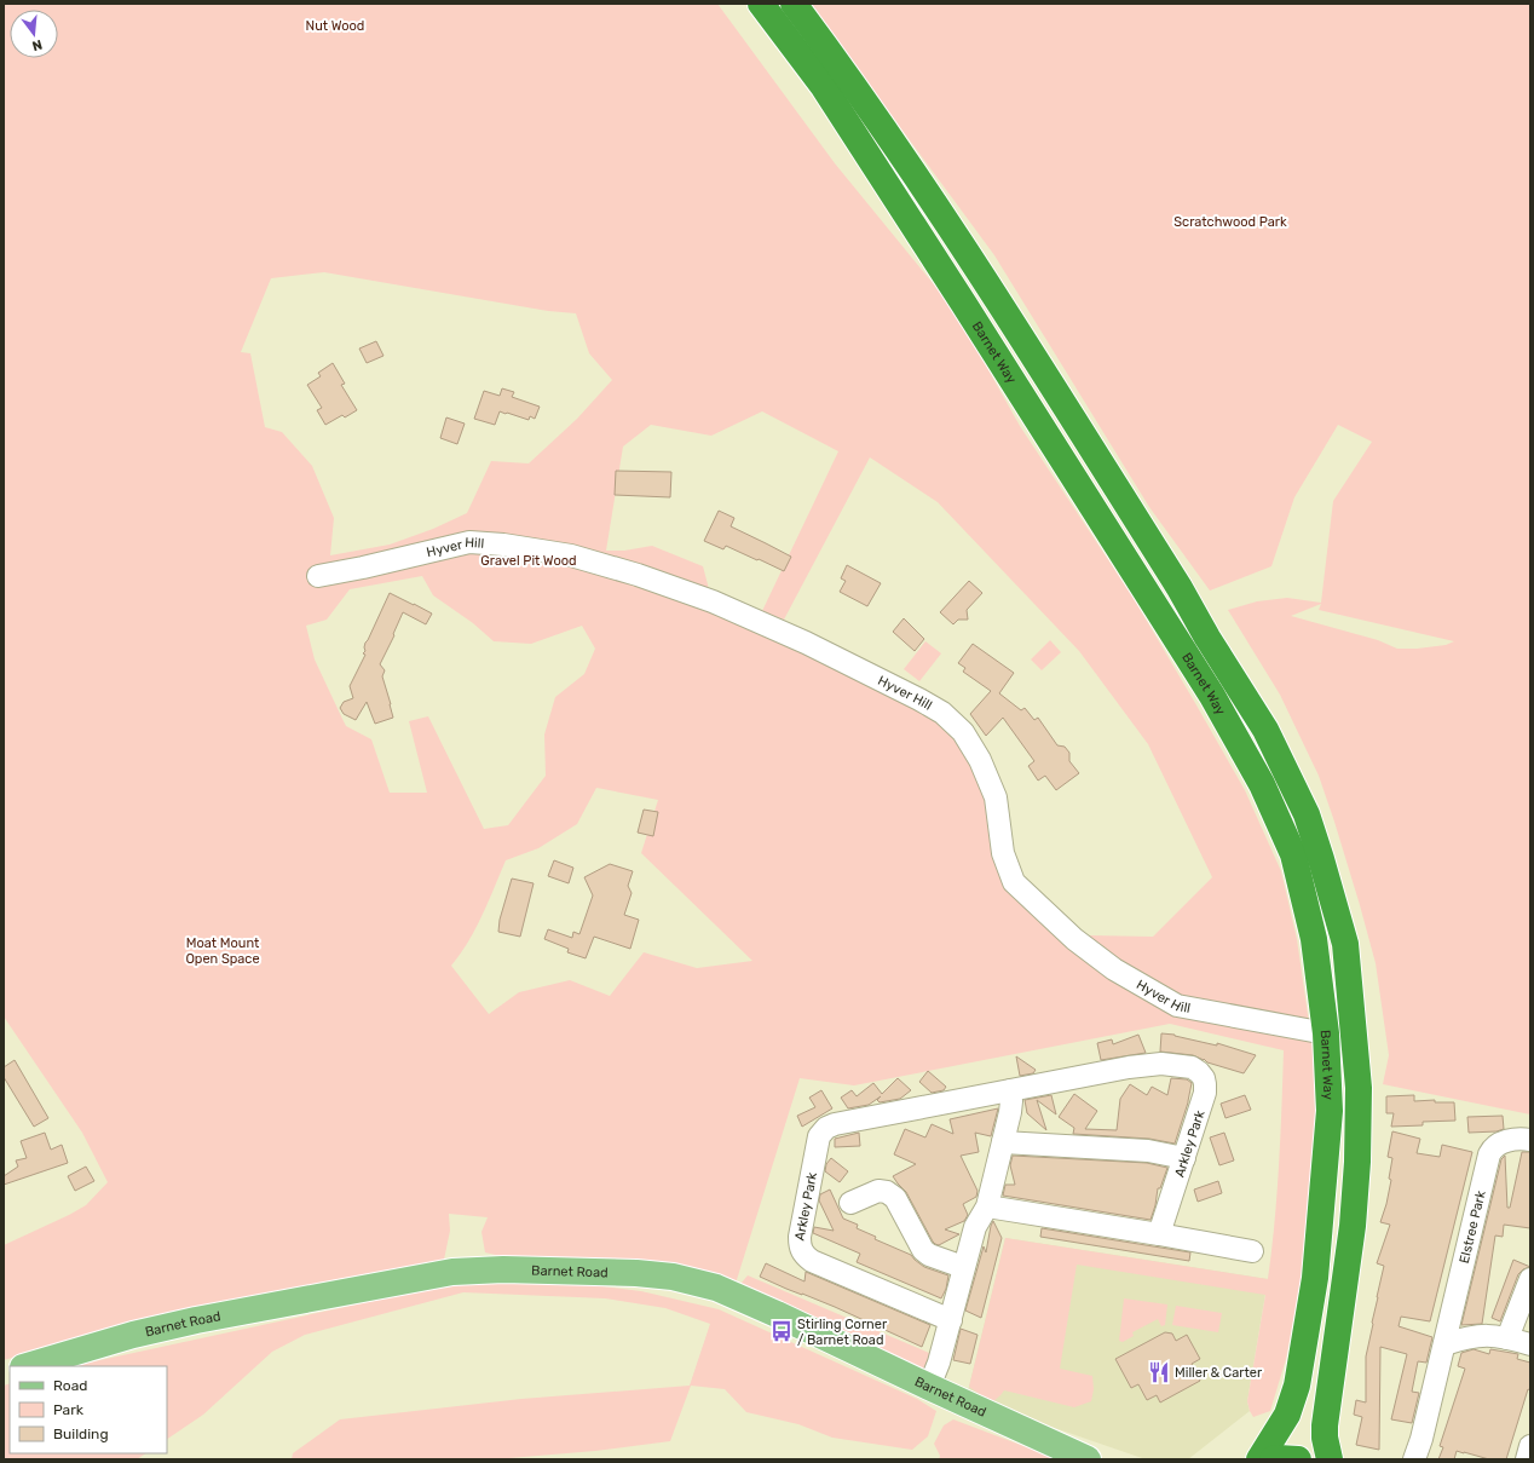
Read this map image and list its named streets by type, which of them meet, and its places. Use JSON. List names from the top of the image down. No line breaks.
{"streets":{"highway":["Barnet Way"],"main road":["Barnet Road"],"street":["Hyver Hill","Arkley Park","Elstree Park"]},"crossings":[["Barnet Way","Hyver Hill"]],"parks":["Nut Wood","Scratchwood Park","Gravel Pit Wood","Moat Mount Open Space"],"places":{"bus stop":["Stirling Corner / Barnet Road"],"restaurant":["Miller & Carter"]},"legend":["Road","Park","Building"],"north":"bottom"}
